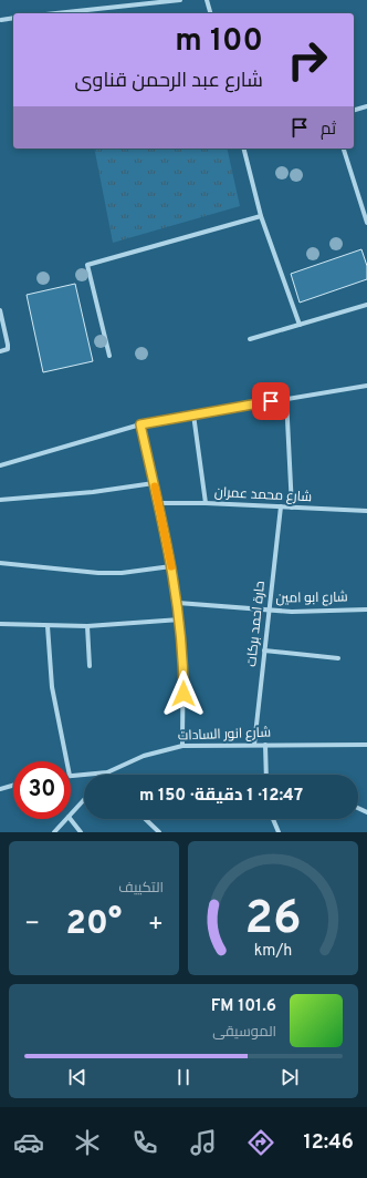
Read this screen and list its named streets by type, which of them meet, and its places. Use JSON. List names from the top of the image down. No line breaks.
{"streets":{"street":["شارع محمد عمران","شارع ابو امين","حارة احمد بركات","شارع انور السادات"]},"crossings":[["شارع محمد عمران","حارة احمد بركات"],["شارع ابو امين","حارة احمد بركات"],["حارة احمد بركات","شارع انور السادات"]],"page":{"turn":["100 m","شارع عبد الرحمن قناوى"],"then":"ثم","limit":"30","trip":"12:47 · 1 دقيقة · 150 m","tile":"التكييف","heat":["−","20°","+"],"song":["101.6 FM","الموسيقى"],"tabs":"12:46","gauge":["26","km/h"]}}
